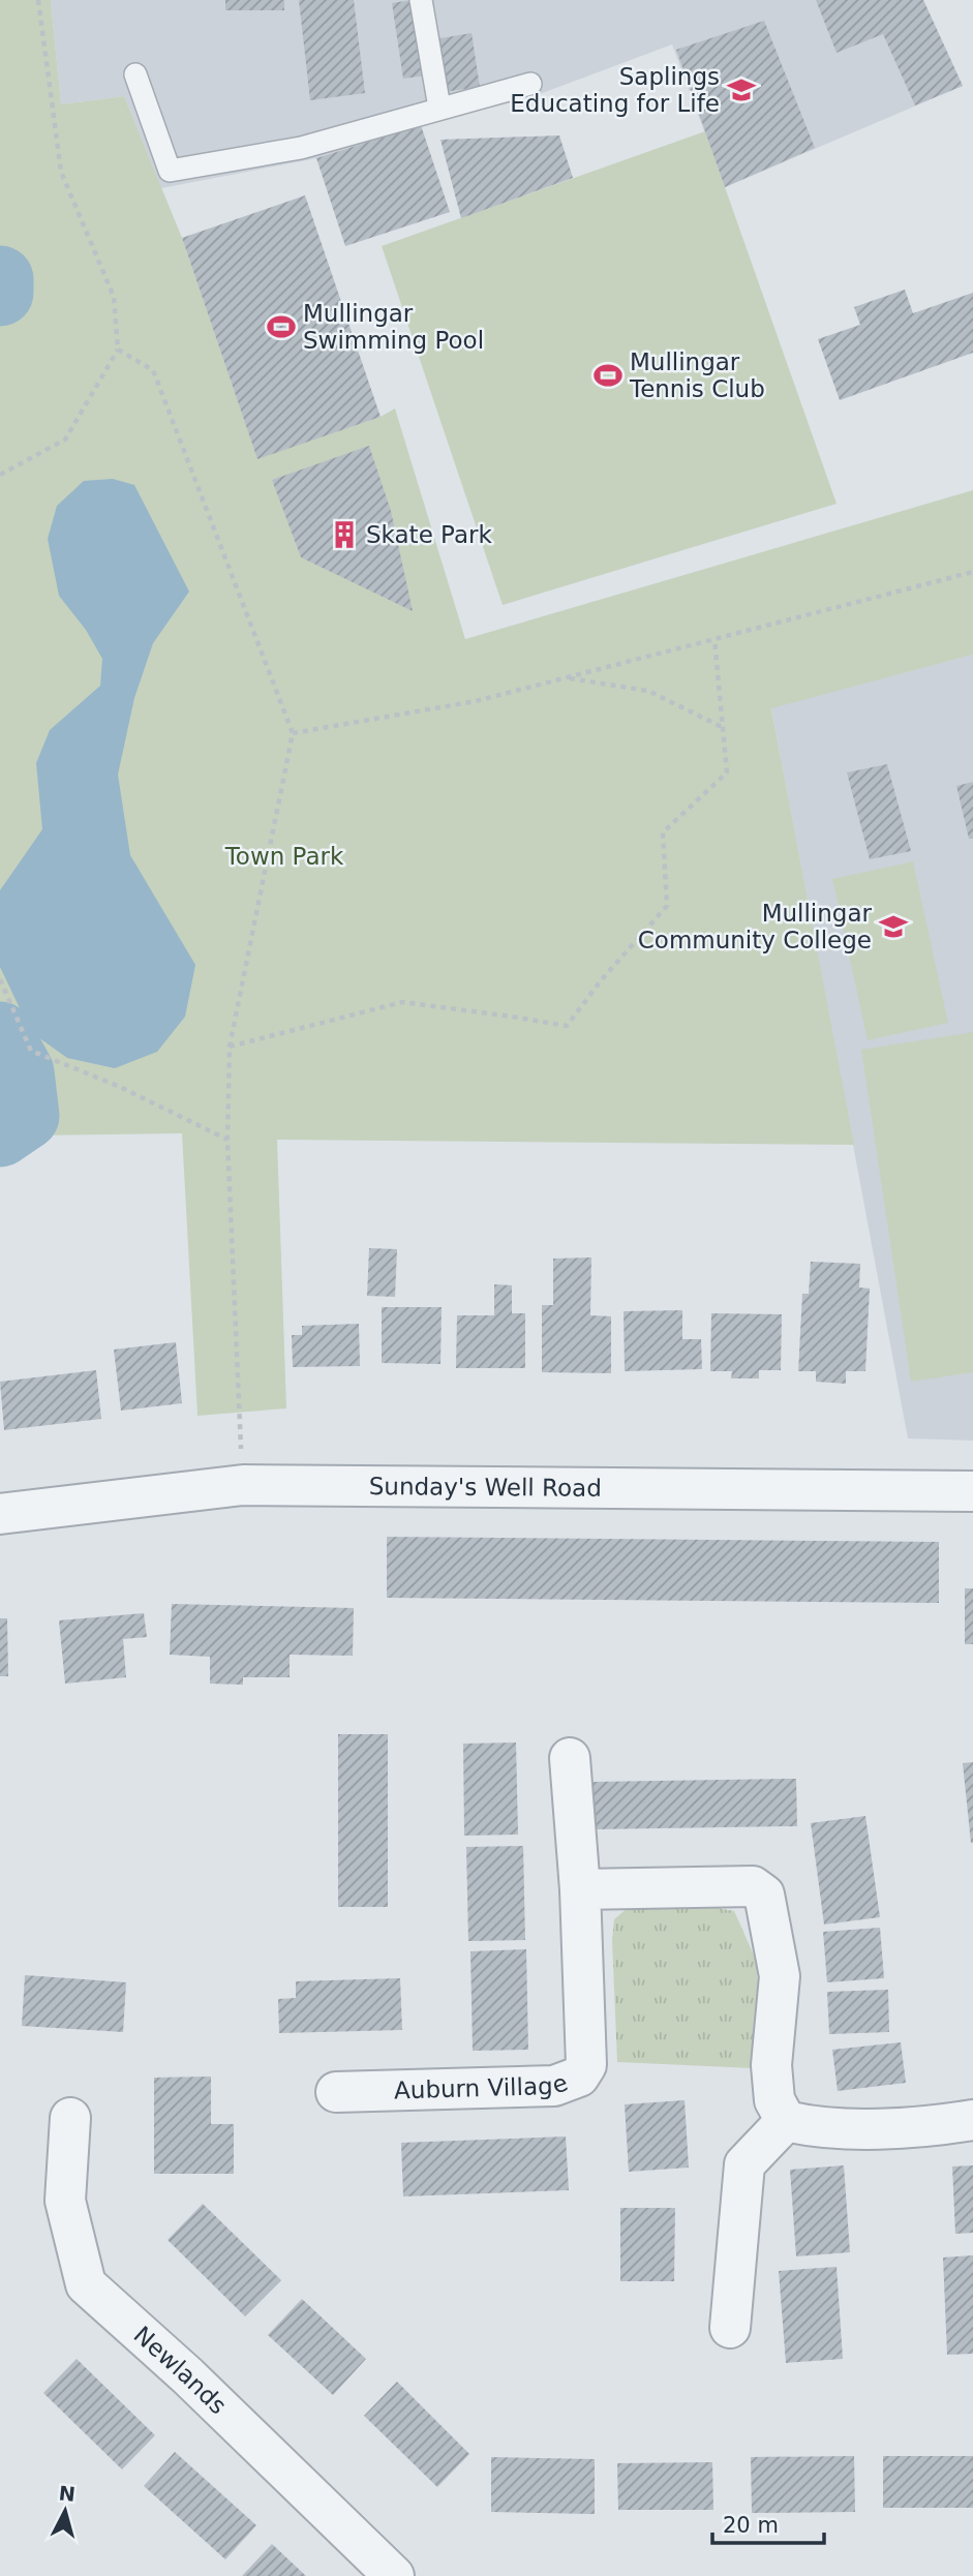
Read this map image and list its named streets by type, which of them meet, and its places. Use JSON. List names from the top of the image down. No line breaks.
{"streets":{"street":["Sunday's Well Road","Auburn Village","Newlands"]},"parks":["Town Park"],"places":{"school or university":["Saplings Educating for Life","Mullingar Community College"],"sports":["Mullingar Swimming Pool","Mullingar Tennis Club"],"building":["Skate Park"]},"scale_bar":"20 m","north":"top"}
